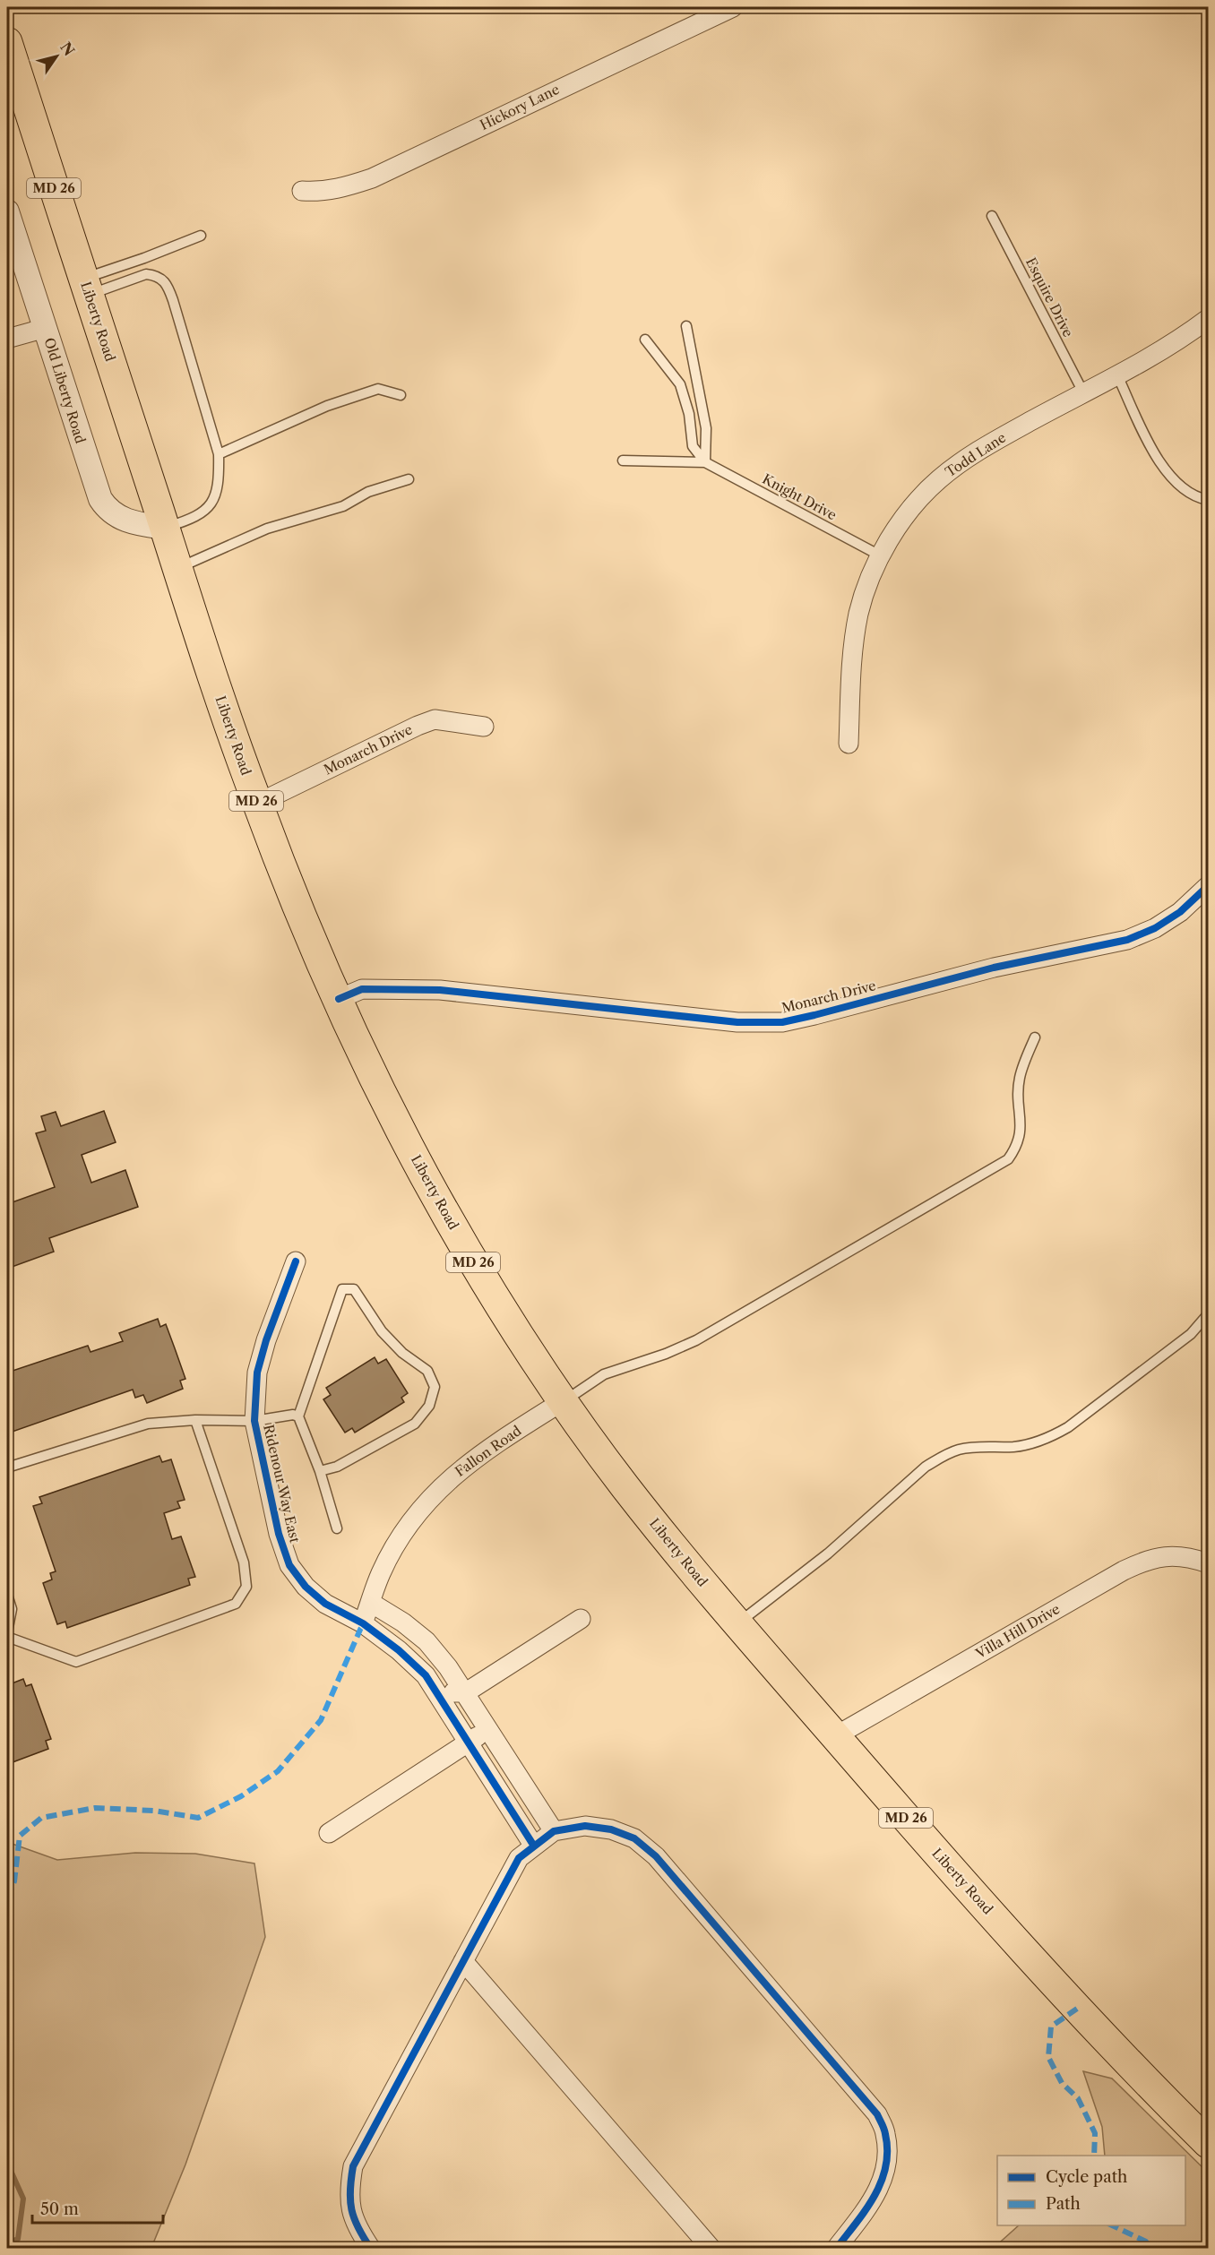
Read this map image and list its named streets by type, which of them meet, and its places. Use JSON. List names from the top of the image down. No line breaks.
{"streets":{"main road":["MD 26","Liberty Road"],"street":["Hickory Lane","Old Liberty Road","Todd Lane","Monarch Drive","Fallon Road","Ridenour Way East","Villa Hill Drive"],"lane":["Esquire Drive","Knight Drive"]},"crossings":[["Esquire Drive","Todd Lane"],["Liberty Road","Old Liberty Road"],["Liberty Road","Monarch Drive"],["Liberty Road","Fallon Road"],["Liberty Road","Villa Hill Drive"],["Todd Lane","Knight Drive"],["Fallon Road","Ridenour Way East"]],"legend":["Cycle path","Path"],"scale_bar":"50 m","north":"top right"}
